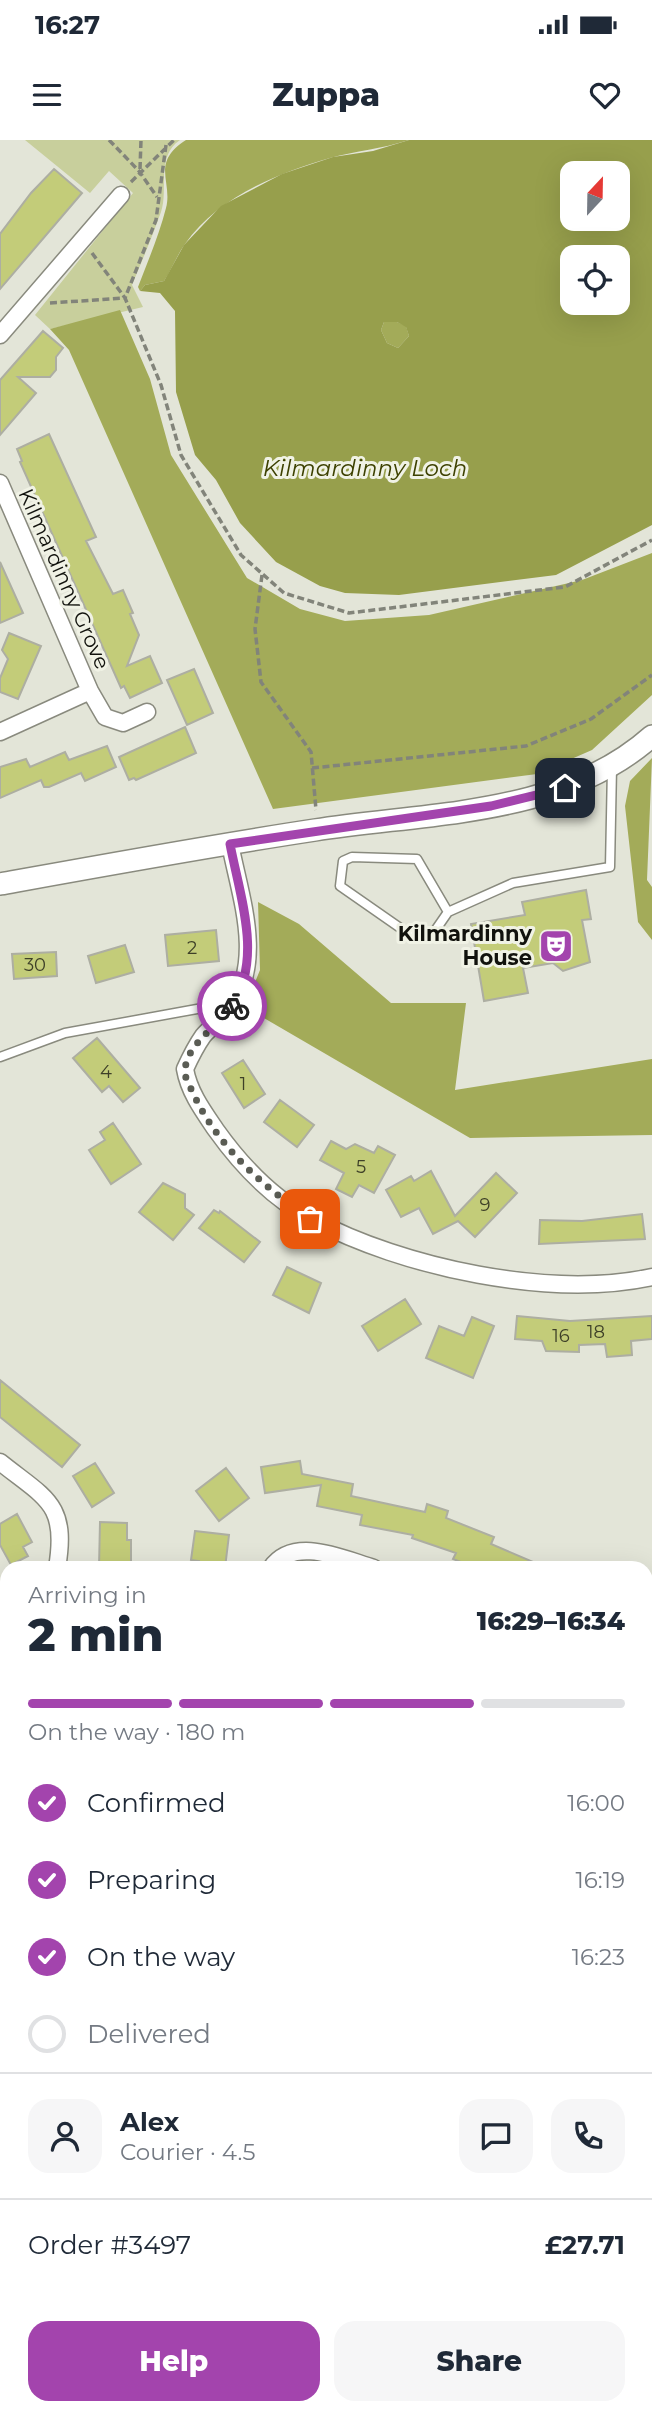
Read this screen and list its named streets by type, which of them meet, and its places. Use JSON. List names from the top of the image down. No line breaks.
{"streets":{"street":["Kilmardinny Grove"]},"water":["Kilmardinny Loch"],"places":{"theatre":["Kilmardinny House"]},"house_numbers":["2","30","4","1","5","9","18","16"],"north":"top","page":{"status":"16:27","header":"Zuppa","heading":["2 min","Arriving in","16:29–16:34"],"panel":["Alex","Courier · 4.5","Order #3497","£27.71"],"bar":"On the way · 180 m","list":[["Confirmed","16:00"],["Preparing","16:19"],["On the way","16:23"],"Delivered"],"buttons":["Help","Share"]}}
